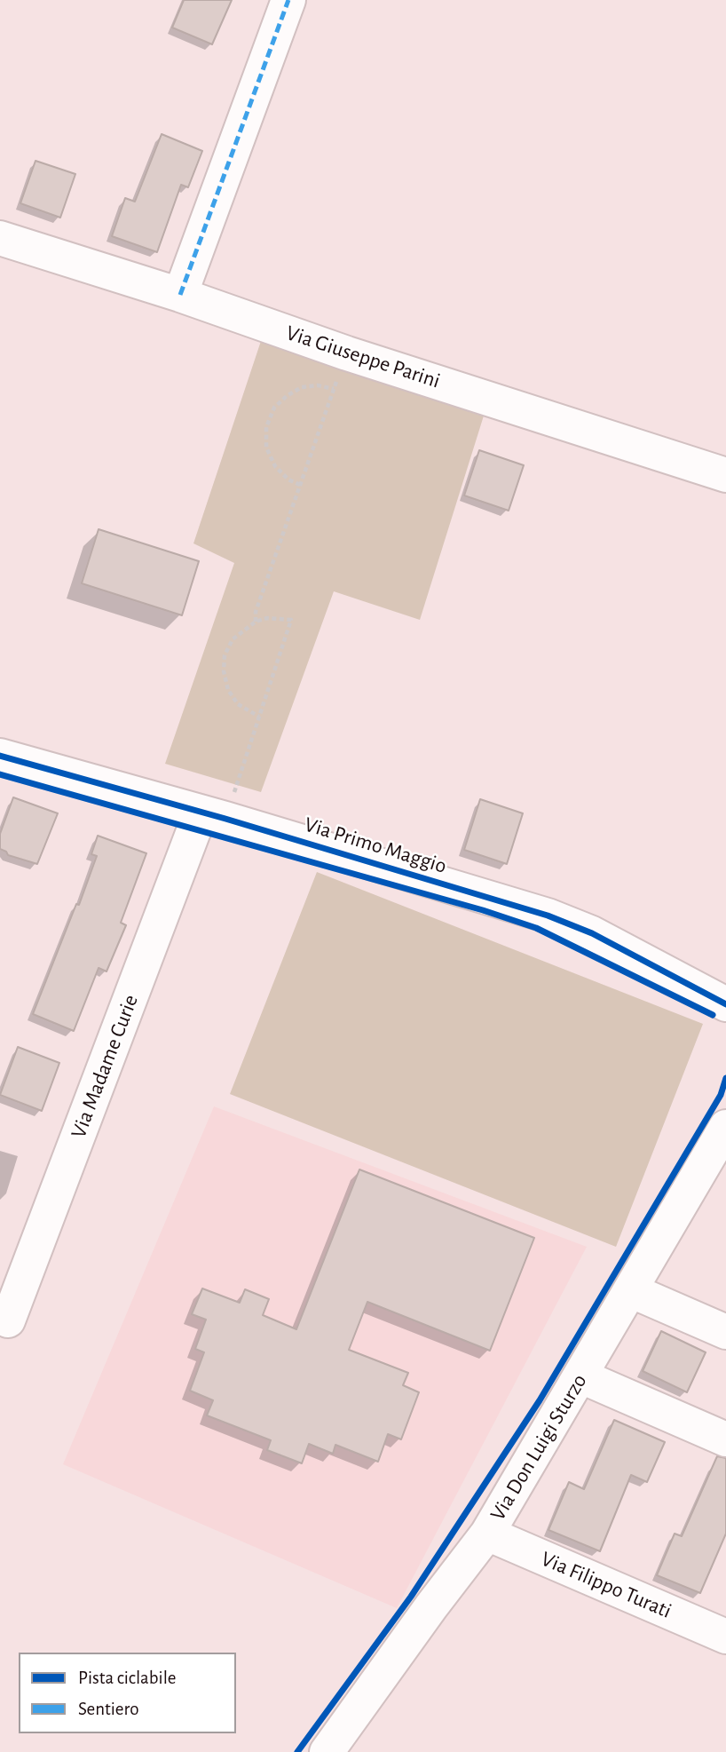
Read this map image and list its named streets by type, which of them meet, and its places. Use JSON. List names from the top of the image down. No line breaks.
{"streets":{"street":["Via Giuseppe Parini","Via Primo Maggio","Via Madame Curie","Via Don Luigi Sturzo","Via Filippo Turati"]},"crossings":[["Via Primo Maggio","Via Madame Curie"],["Via Don Luigi Sturzo","Via Filippo Turati"]],"legend":["Pista ciclabile","Sentiero"]}
